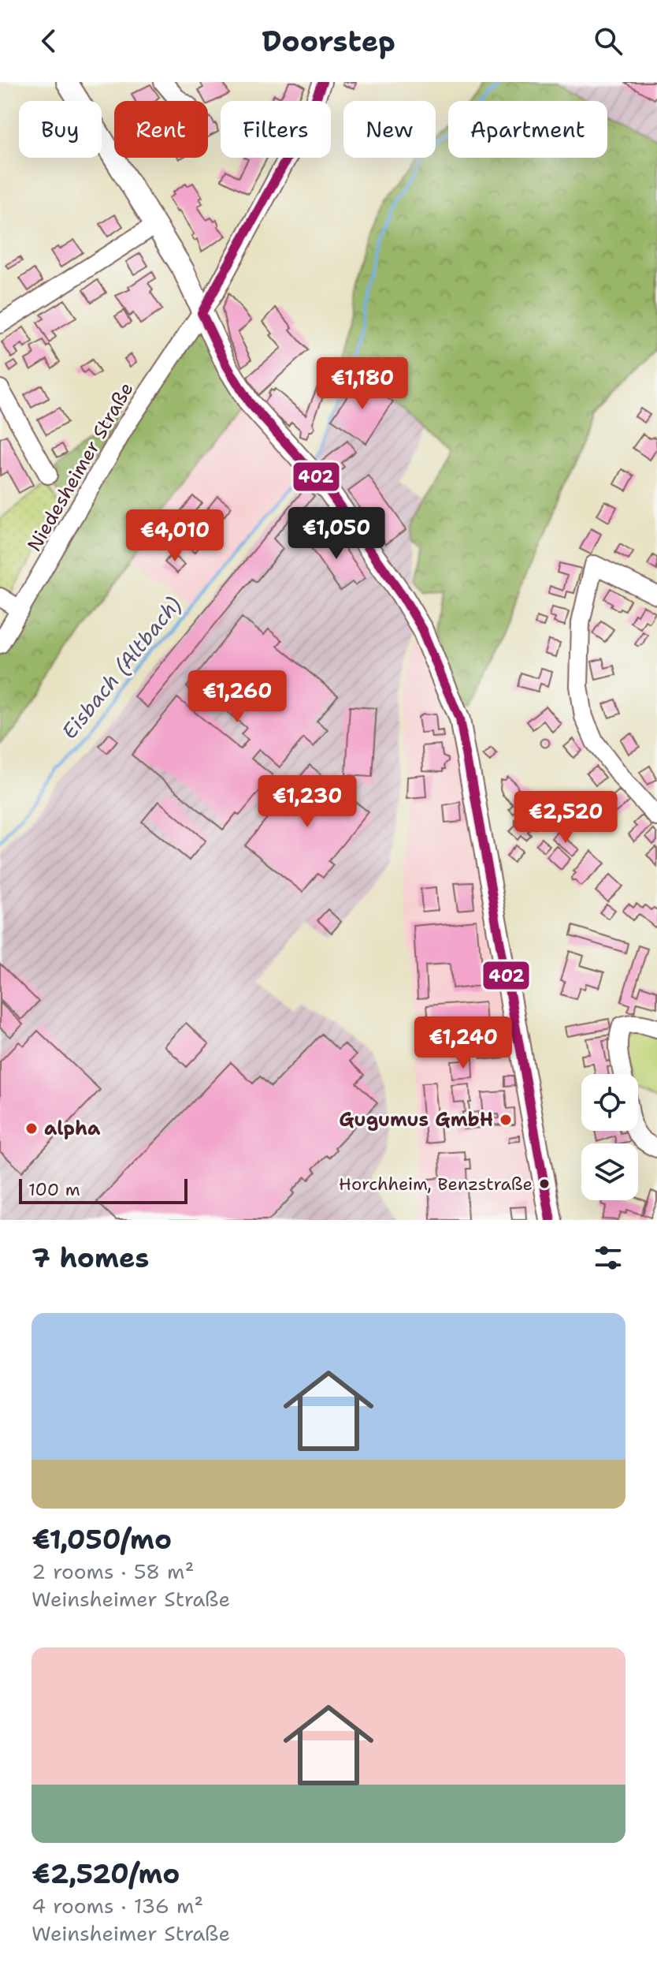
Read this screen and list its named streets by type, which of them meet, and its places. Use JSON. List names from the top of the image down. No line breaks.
{"streets":{"street":["Niedesheimer Straße"]},"water":["Eisbach (Altbach)"],"places":["Gugumus GmbH","alpha","Horchheim, Benzstraße"],"lines":["transit line 402"],"scale_bar":"100 m","page":{"header":"Doorstep","chip":["Buy","Rent","Filters","New","Apartment"],"price":["€1,180","€1,050","€4,010","€1,260","€1,230","€2,520","€1,240"],"scale":"100 m","heading":"7 homes","list":[{"name":"€1,050/mo","note":"2 rooms · 58 m² · Weinsheimer Straße"},{"name":"€2,520/mo","note":"4 rooms · 136 m² · Weinsheimer Straße"}]}}
